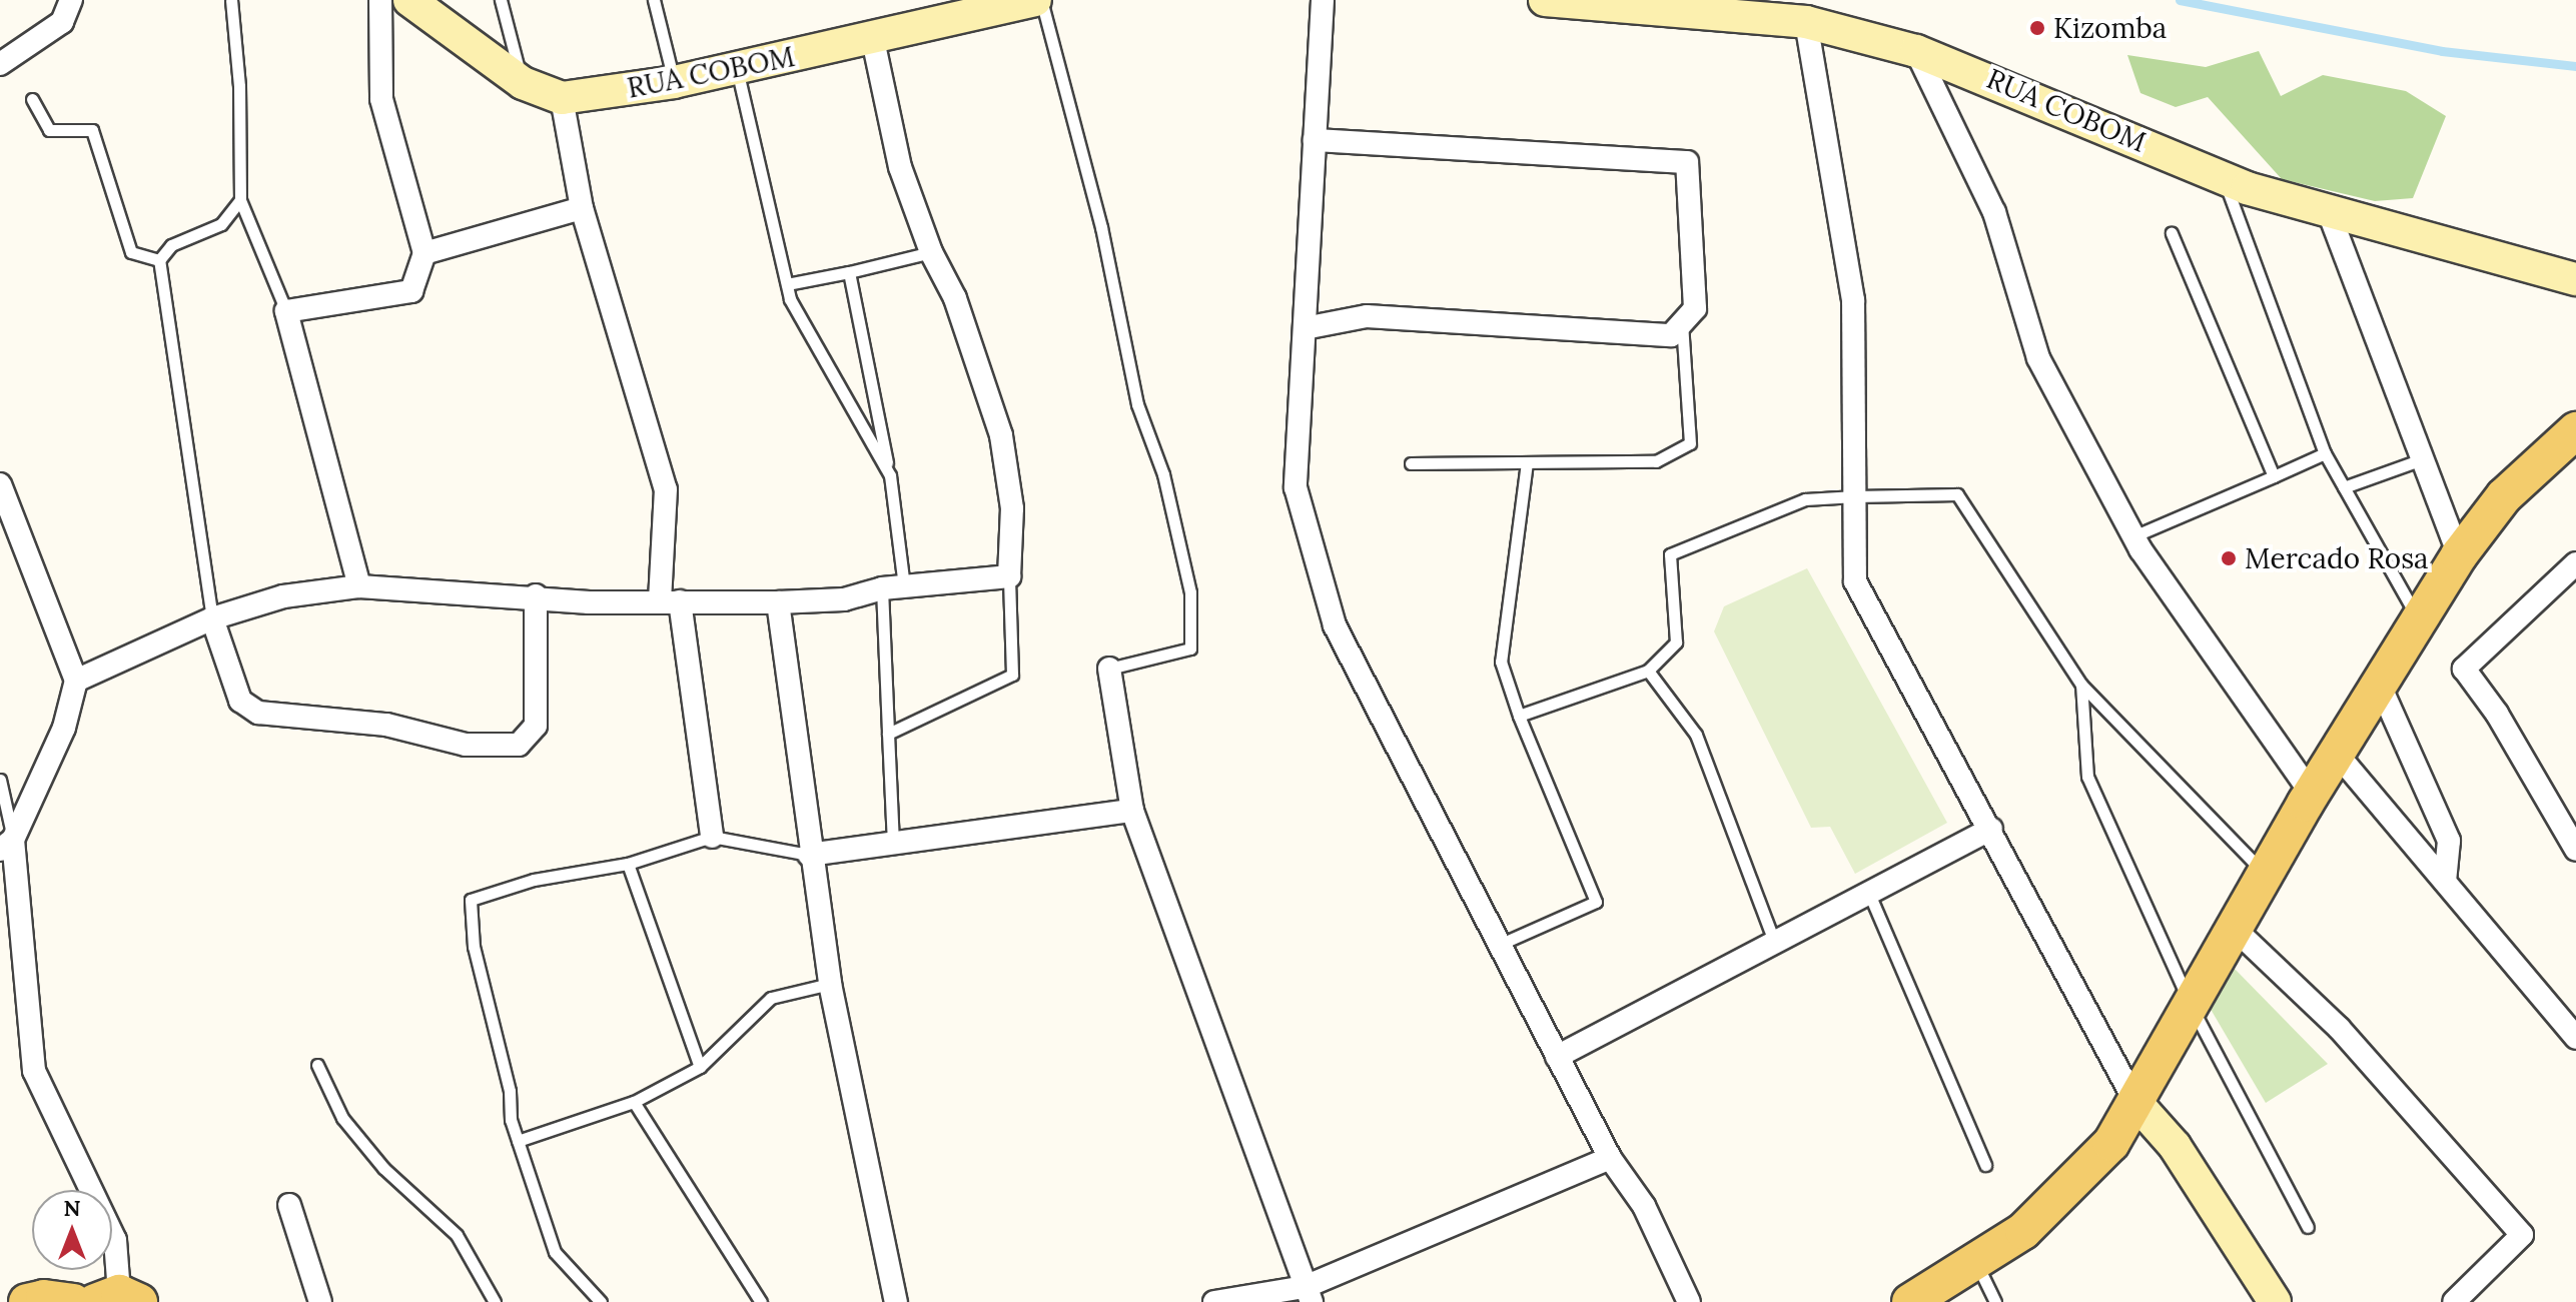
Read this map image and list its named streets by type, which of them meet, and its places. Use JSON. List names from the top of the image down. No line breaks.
{"streets":{"street":["RUA COBOM"]},"places":["Kizomba","Mercado Rosa"],"north":"top"}
